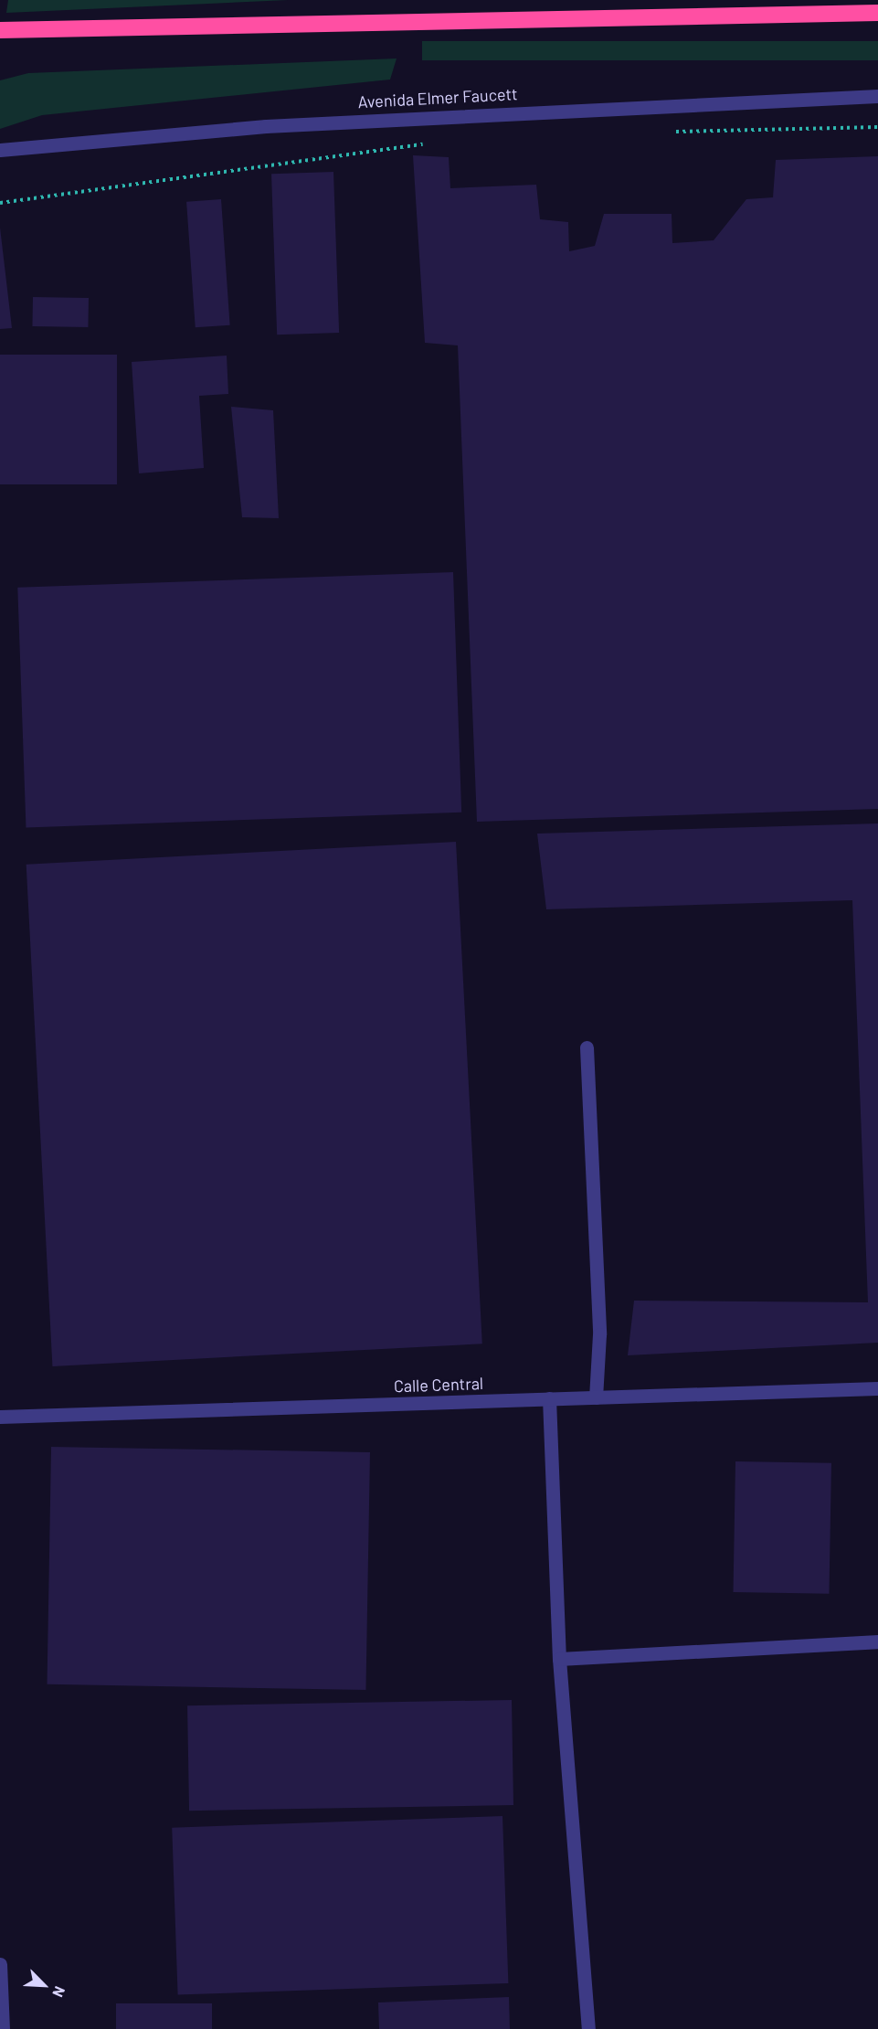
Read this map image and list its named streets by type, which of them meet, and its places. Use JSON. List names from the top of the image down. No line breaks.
{"streets":{"street":["Avenida Elmer Faucett","Calle Central"]},"north":"bottom right"}
